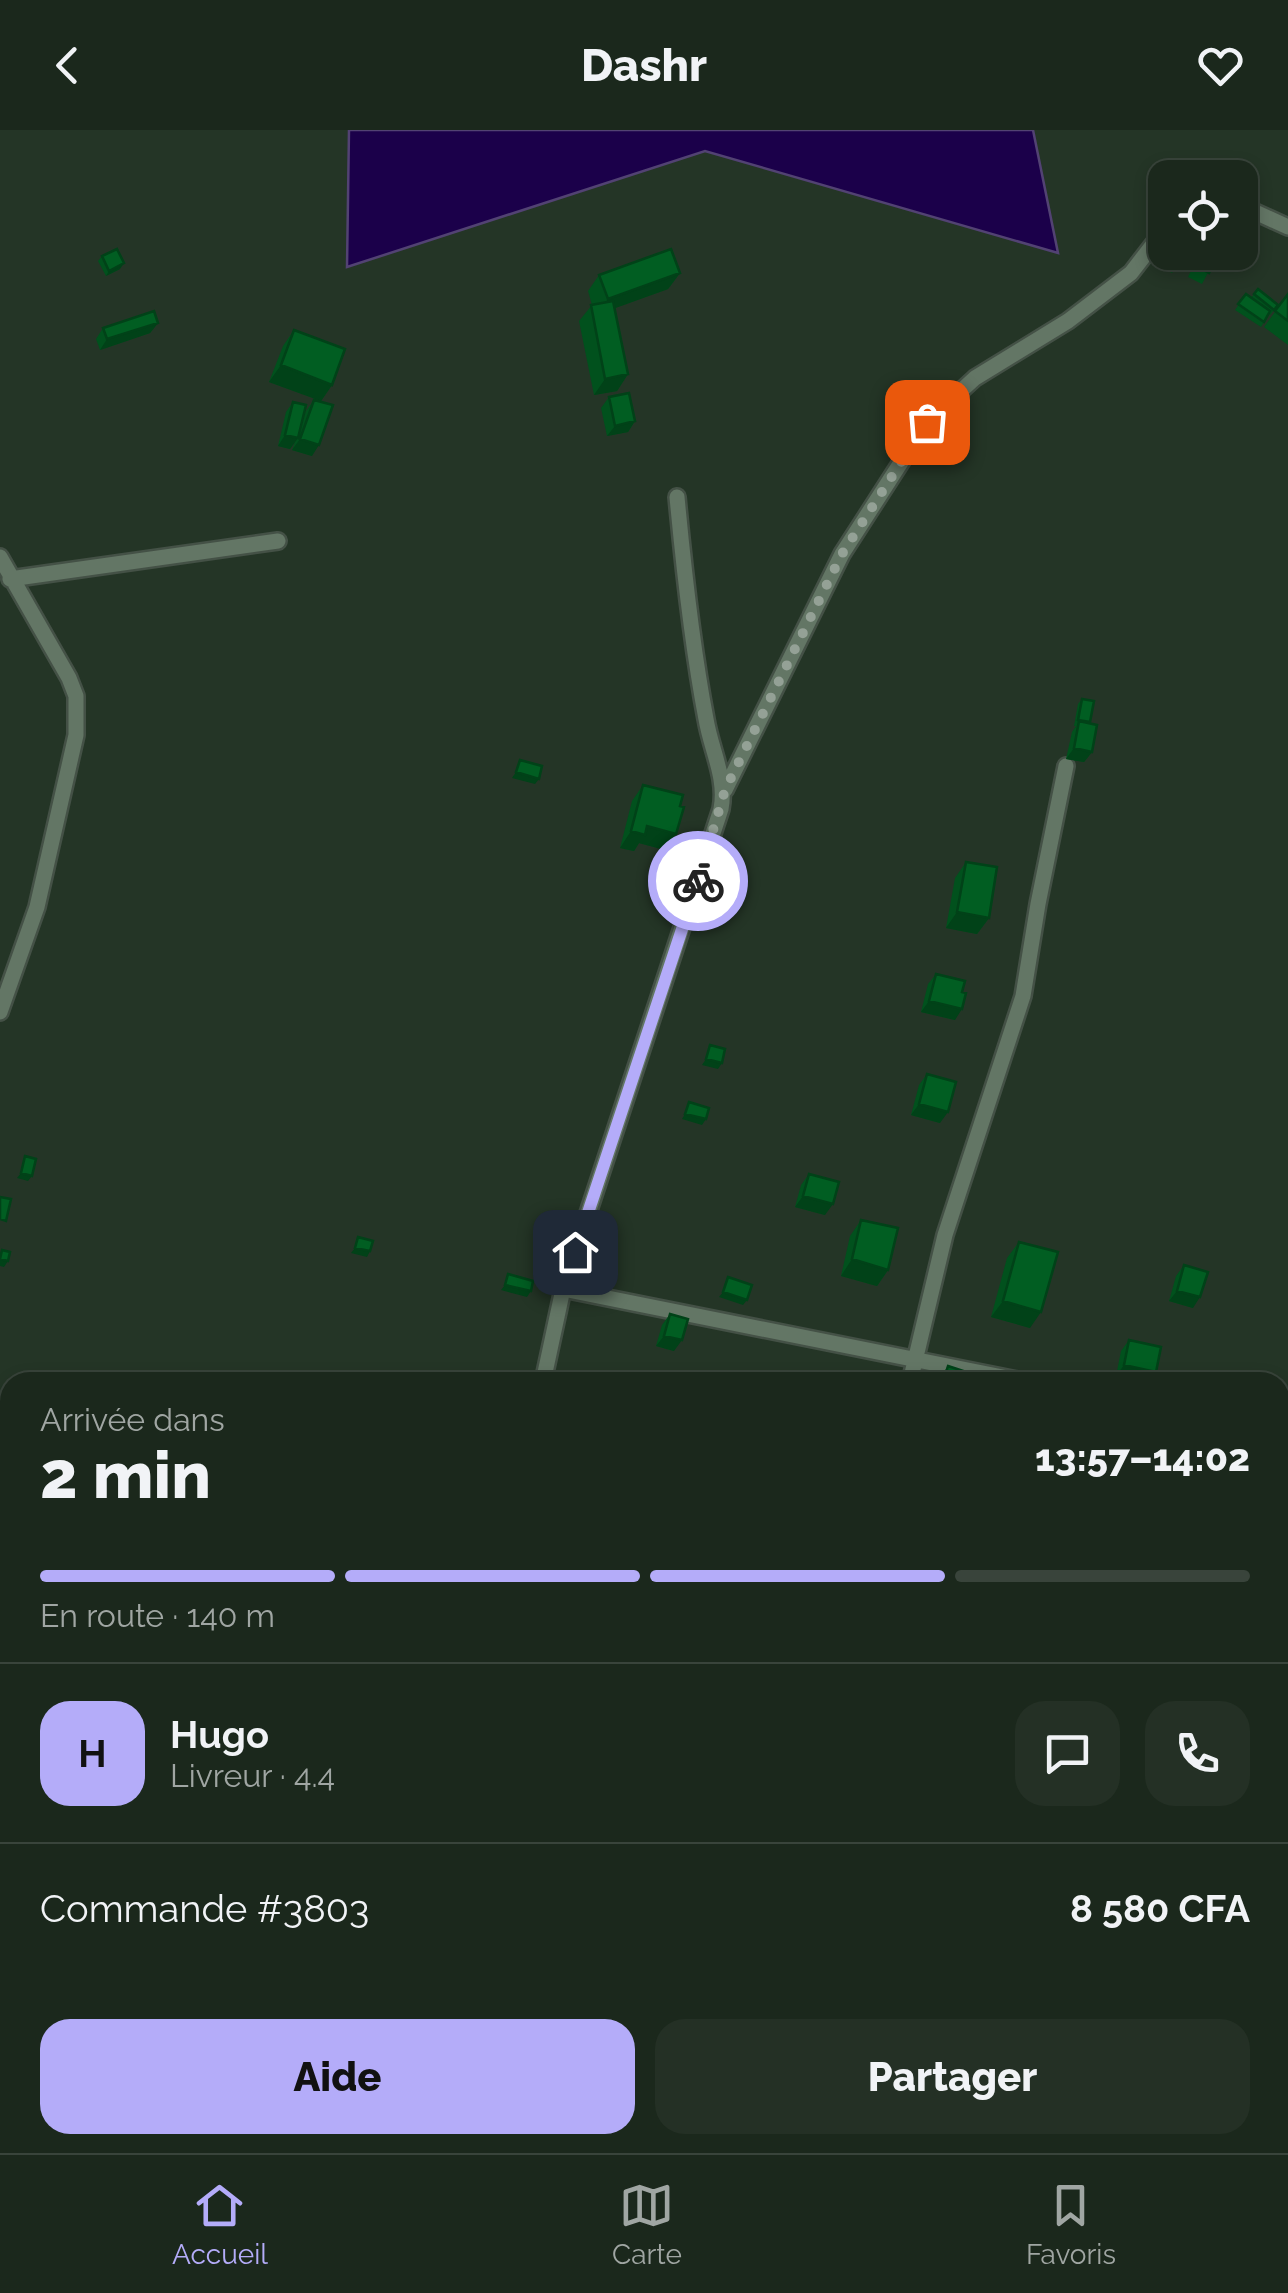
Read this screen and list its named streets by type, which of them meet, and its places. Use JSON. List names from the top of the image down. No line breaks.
{"page":{"header":"Dashr","heading":["2 min","Arrivée dans","13:57–14:02"],"panel":["Hugo","Livreur · 4.4","Commande #3803","8 580 CFA"],"bar":"En route · 140 m","round":"H","buttons":["Aide","Partager"],"tabs":["Accueil","Carte","Favoris"]}}
